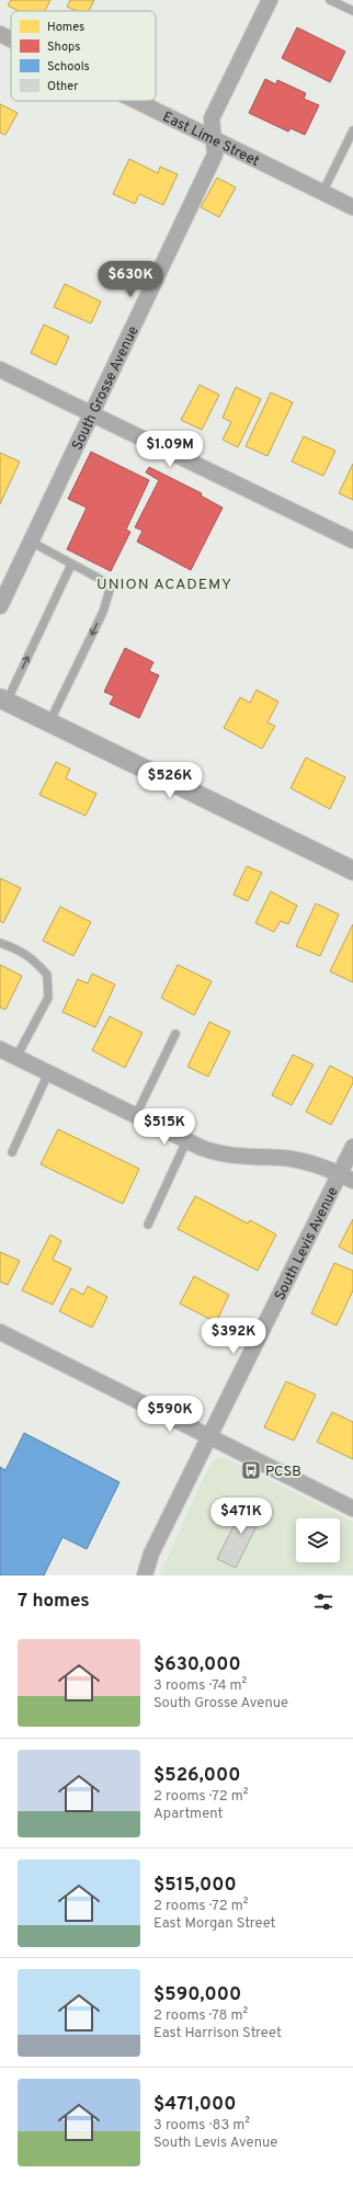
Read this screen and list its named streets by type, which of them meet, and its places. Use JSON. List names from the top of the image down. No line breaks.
{"streets":{"street":["East Lime Street","South Grosse Avenue","South Levis Avenue"]},"crossings":[["East Lime Street","South Grosse Avenue"]],"districts":["UNION ACADEMY"],"places":{"bus stop":["PCSB"]},"legend":["Homes","Shops","Schools","Other"],"page":{"price":["$630K","$1.09M","$526K","$515K","$392K","$590K","$471K"],"heading":"7 homes","list":[{"name":"$630,000","note":"3 rooms · 74 m² · South Grosse Avenue"},{"name":"$526,000","note":"2 rooms · 72 m² · Apartment"},{"name":"$515,000","note":"2 rooms · 72 m² · East Morgan Street"},{"name":"$590,000","note":"2 rooms · 78 m² · East Harrison Street"},{"name":"$471,000","note":"3 rooms · 83 m² · South Levis Avenue"}]}}
